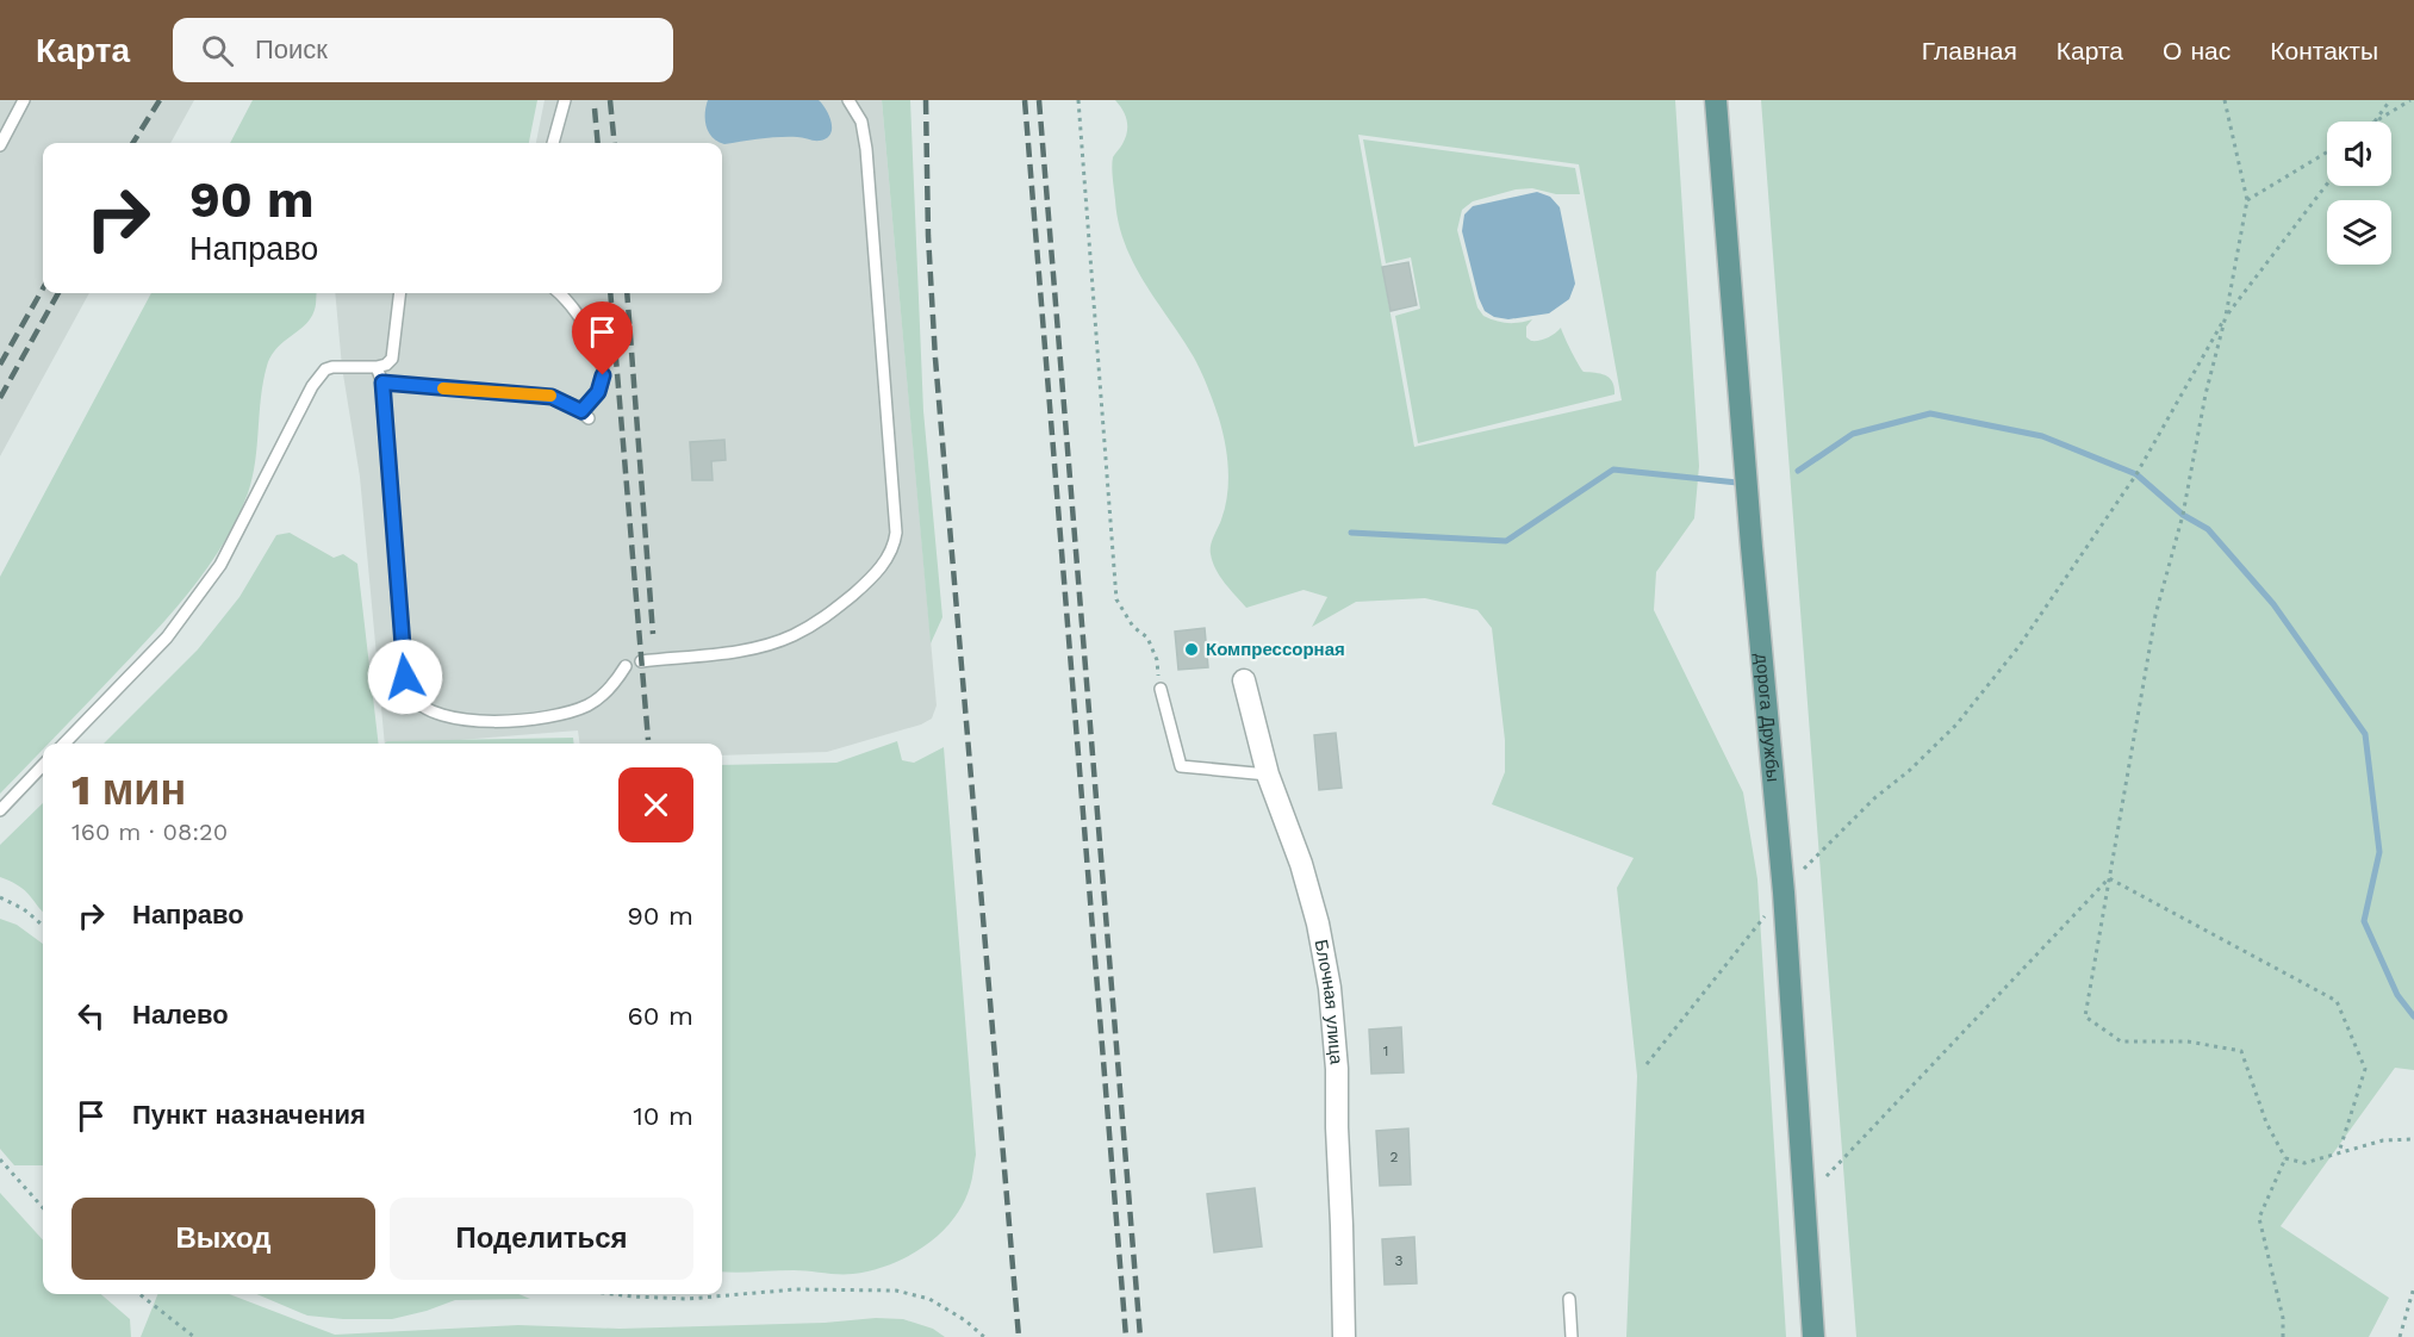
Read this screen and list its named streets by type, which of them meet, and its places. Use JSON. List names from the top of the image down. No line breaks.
{"streets":{"main road":["дорога Дружбы"],"street":["Блочная улица"]},"places":["Компрессорная"],"house_numbers":["1","2","3"],"page":{"header":"Карта","search":"Поиск","nav":["Главная","Карта","О нас","Контакты"],"turn":["90 m","Направо"],"heading":["1 мин","160 m · 08:20"],"list":[{"name":"Направо","value":"90 m"},{"name":"Налево","value":"60 m"},{"name":"Пункт назначения","value":"10 m"}],"buttons":["Выход","Поделиться"]}}
